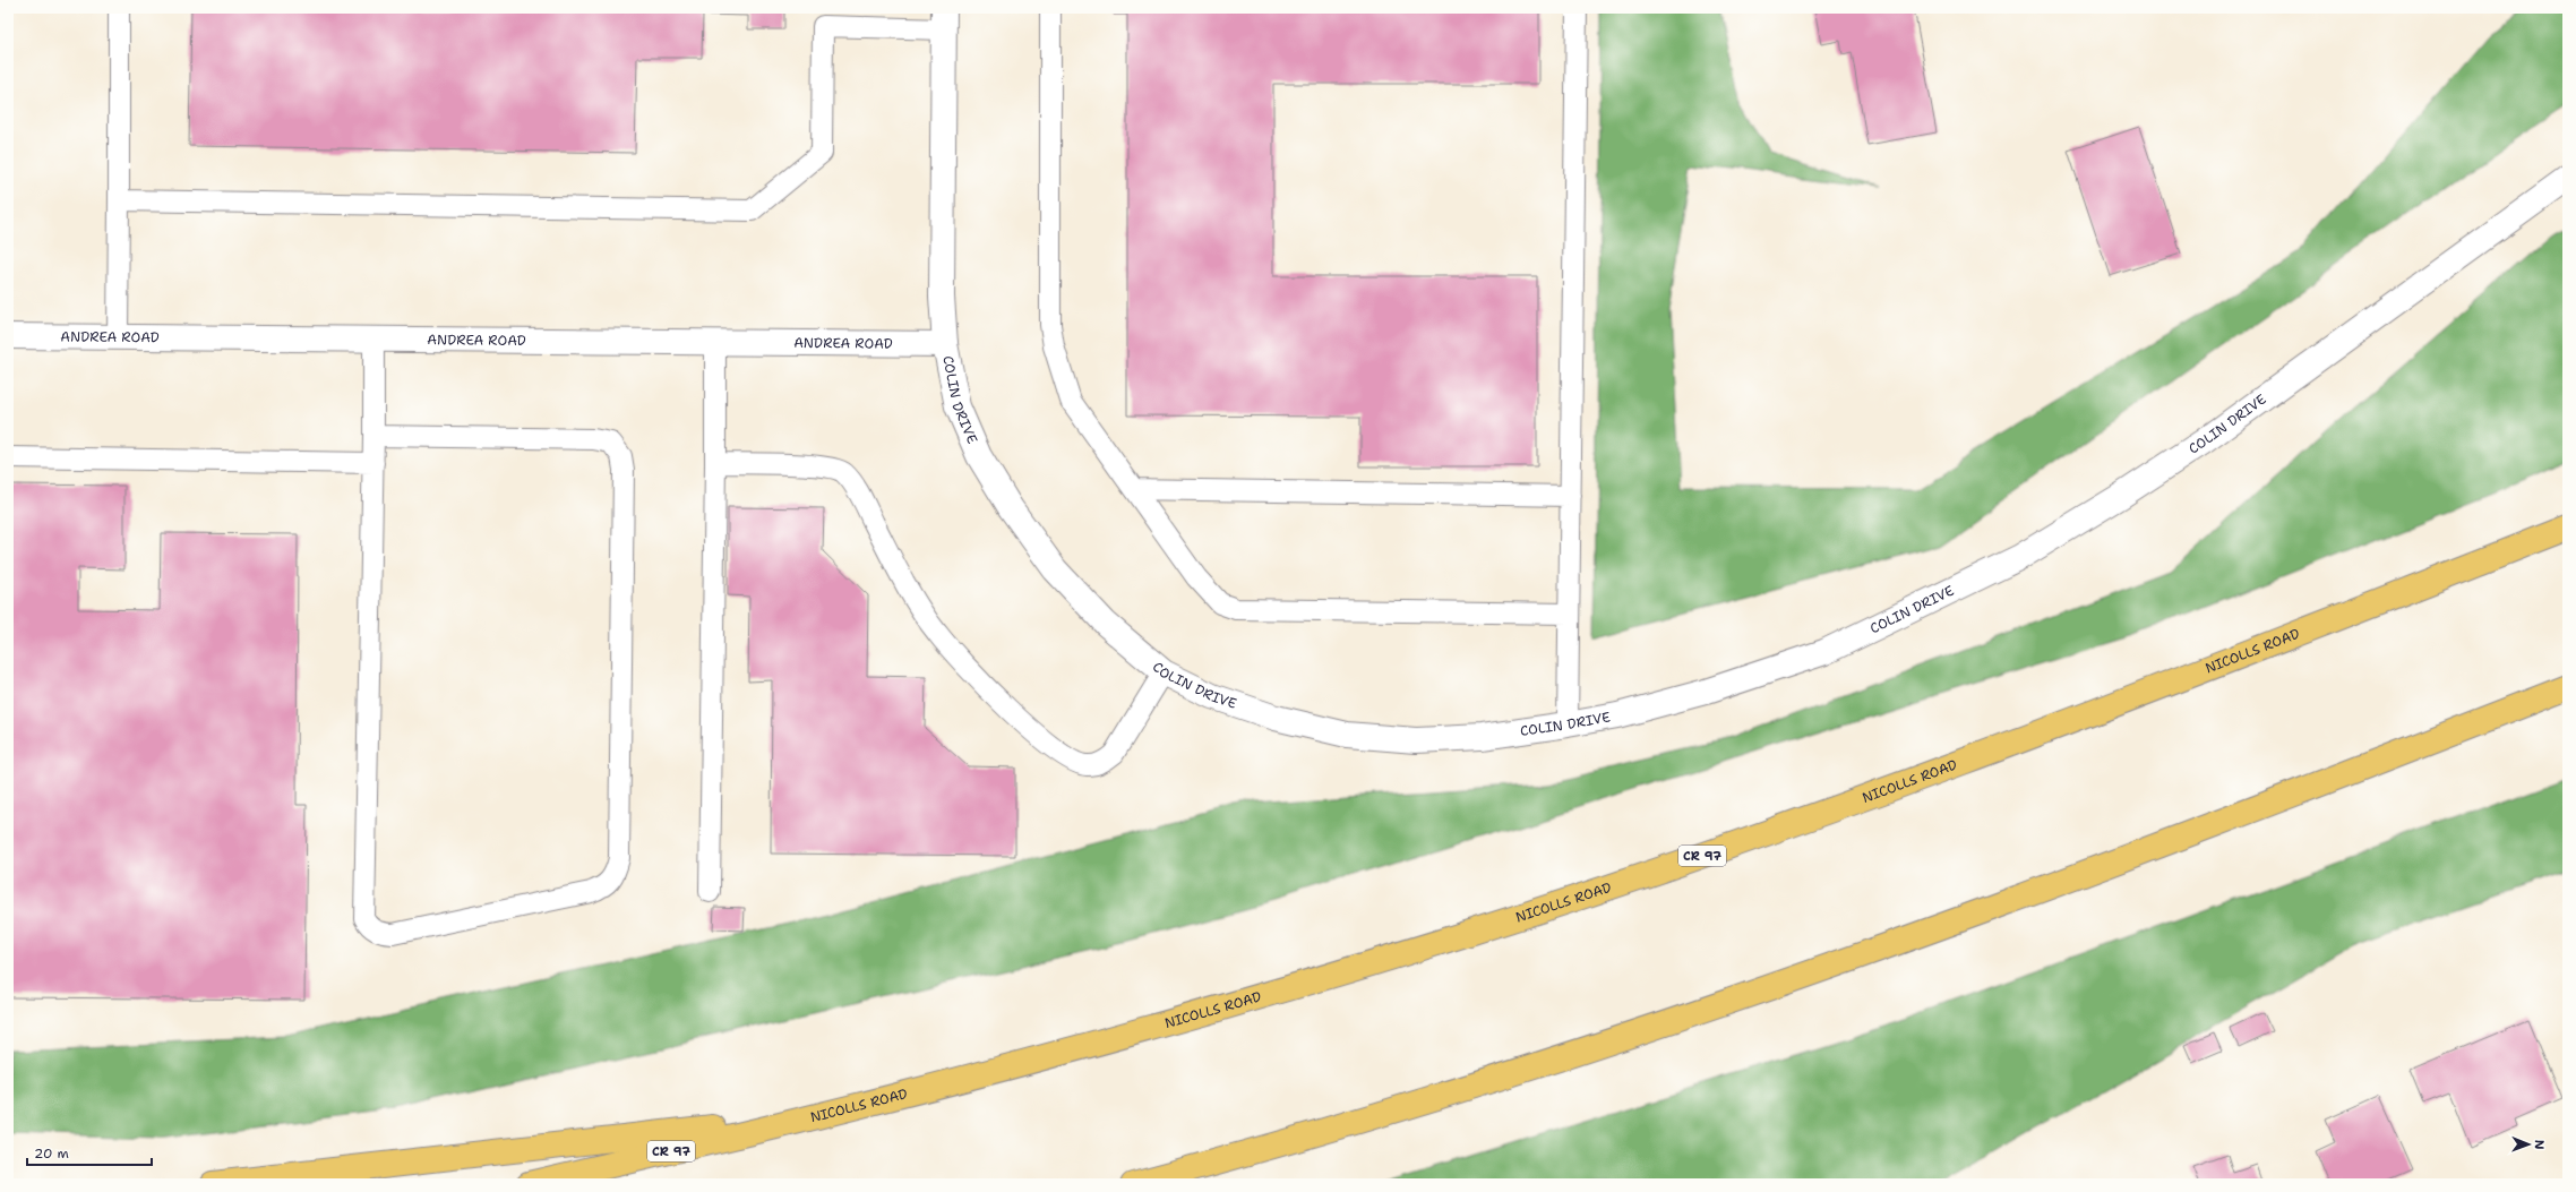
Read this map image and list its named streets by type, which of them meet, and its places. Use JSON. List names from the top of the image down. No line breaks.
{"streets":{"highway":["NICOLLS ROAD","CR 97"],"street":["ANDREA ROAD","COLIN DRIVE"]},"crossings":[["ANDREA ROAD","COLIN DRIVE"]],"scale_bar":"20 m","north":"right"}
